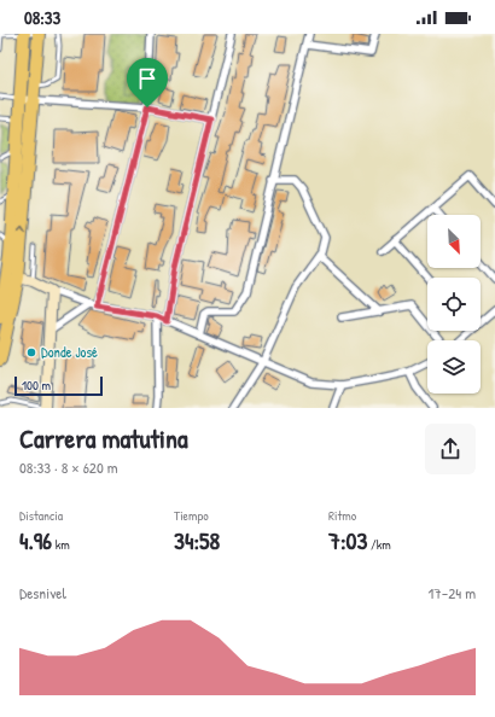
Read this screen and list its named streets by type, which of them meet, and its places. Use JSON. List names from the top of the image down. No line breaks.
{"places":["Donde José"],"scale_bar":"100 m","north":"bottom right","page":{"status":"08:33","scale":"100 m","heading":["Carrera matutina","08:33 · 8 × 620 m"],"stats":[["Distancia","4.96 km"],["Tiempo","34:58"],["Ritmo","7:03 /km"]],"chart":["Desnivel","17–24 m"]}}
